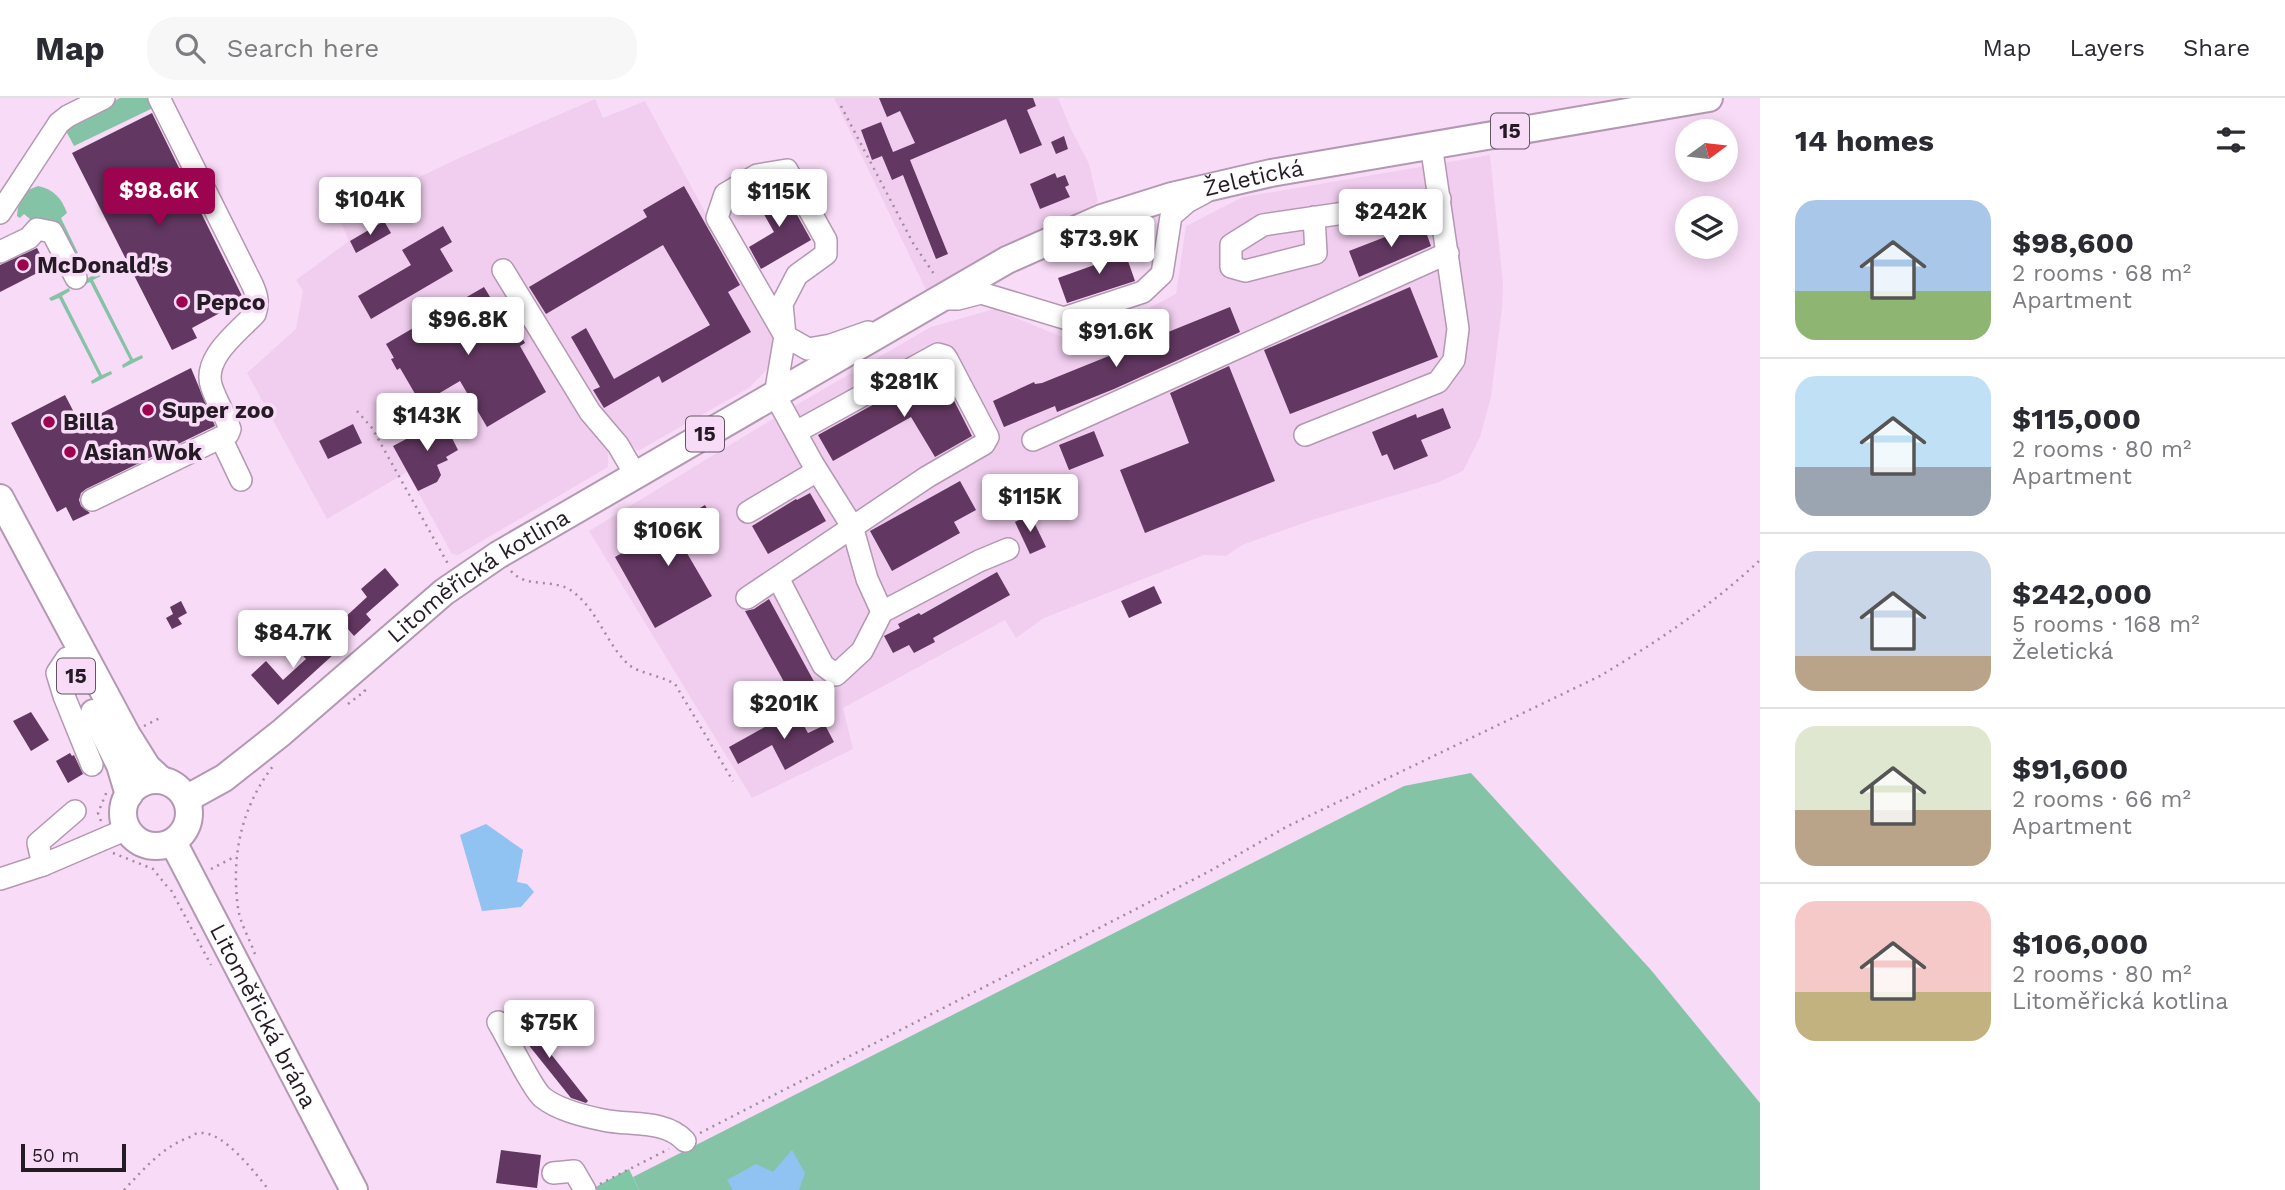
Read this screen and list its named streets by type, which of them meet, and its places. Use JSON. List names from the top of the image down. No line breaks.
{"streets":{"main road":["15","Želetická","Litoměřická kotlina","Litoměřická brána"]},"crossings":[["15","Litoměřická kotlina"],["15","Litoměřická brána"],["Želetická","Litoměřická kotlina"],["Litoměřická kotlina","Litoměřická brána"]],"places":["McDonald's","Pepco","Super zoo","Billa","Asian Wok"],"scale_bar":"50 m","north":"right","page":{"header":"Map","search":"Search here","nav":["Map","Layers","Share"],"heading":"14 homes","price":["$98.6K","$115K","$104K","$242K","$73.9K","$96.8K","$91.6K","$281K","$143K","$115K","$106K","$84.7K","$201K","$75K"],"list":[{"name":"$98,600","note":"2 rooms · 68 m² · Apartment"},{"name":"$115,000","note":"2 rooms · 80 m² · Apartment"},{"name":"$242,000","note":"5 rooms · 168 m² · Želetická"},{"name":"$91,600","note":"2 rooms · 66 m² · Apartment"},{"name":"$106,000","note":"2 rooms · 80 m² · Litoměřická kotlina"}],"scale":"50 m"}}
